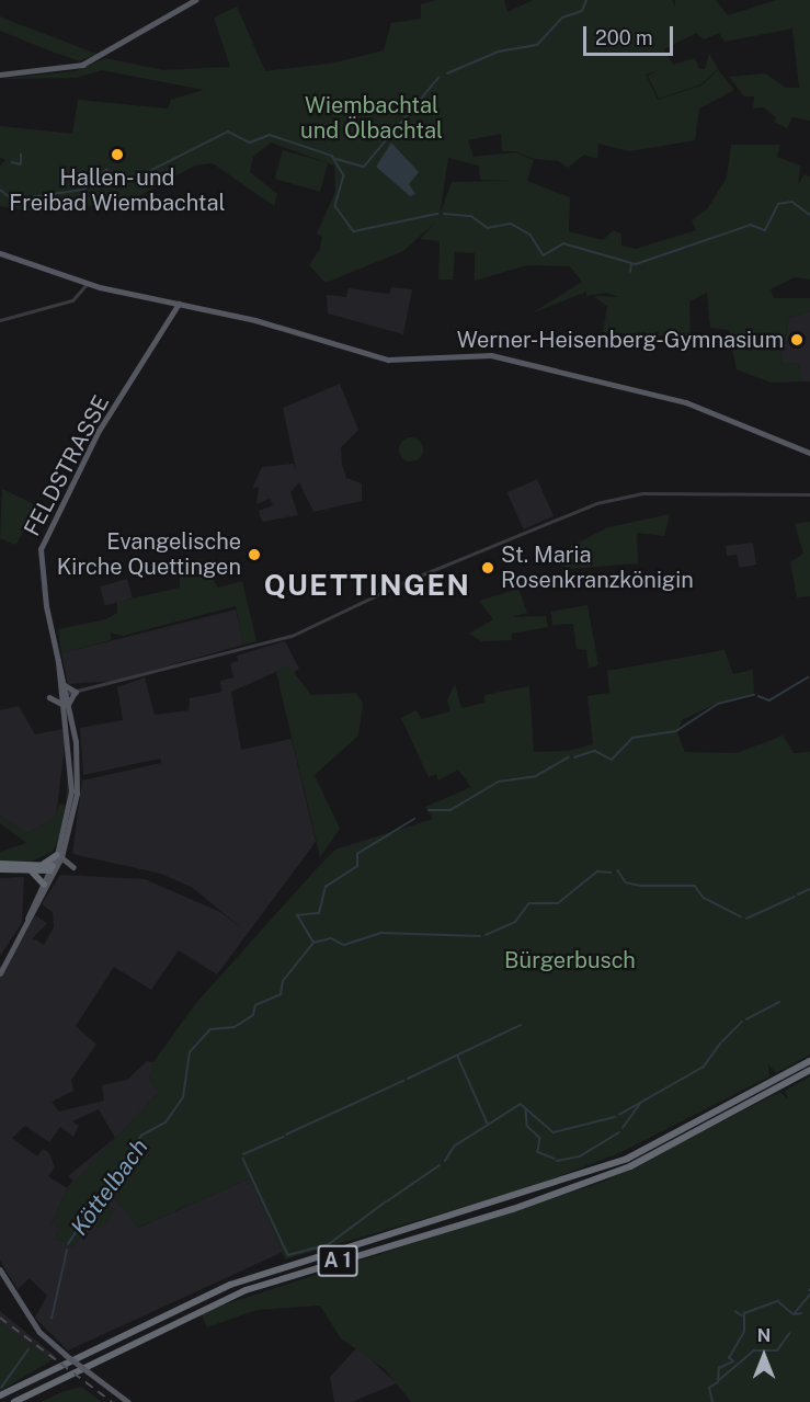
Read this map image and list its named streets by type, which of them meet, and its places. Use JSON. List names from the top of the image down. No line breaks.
{"streets":{"highway":["A 1"],"main road":["FELDSTRASSE"]},"districts":["QUETTINGEN"],"water":["Köttelbach"],"parks":["Wiembachtal und Ölbachtal","Bürgerbusch"],"places":["Hallen- und Freibad Wiembachtal","Werner-Heisenberg-Gymnasium","Evangelische Kirche Quettingen","St. Maria Rosenkranzkönigin"],"scale_bar":"200 m","north":"top"}
